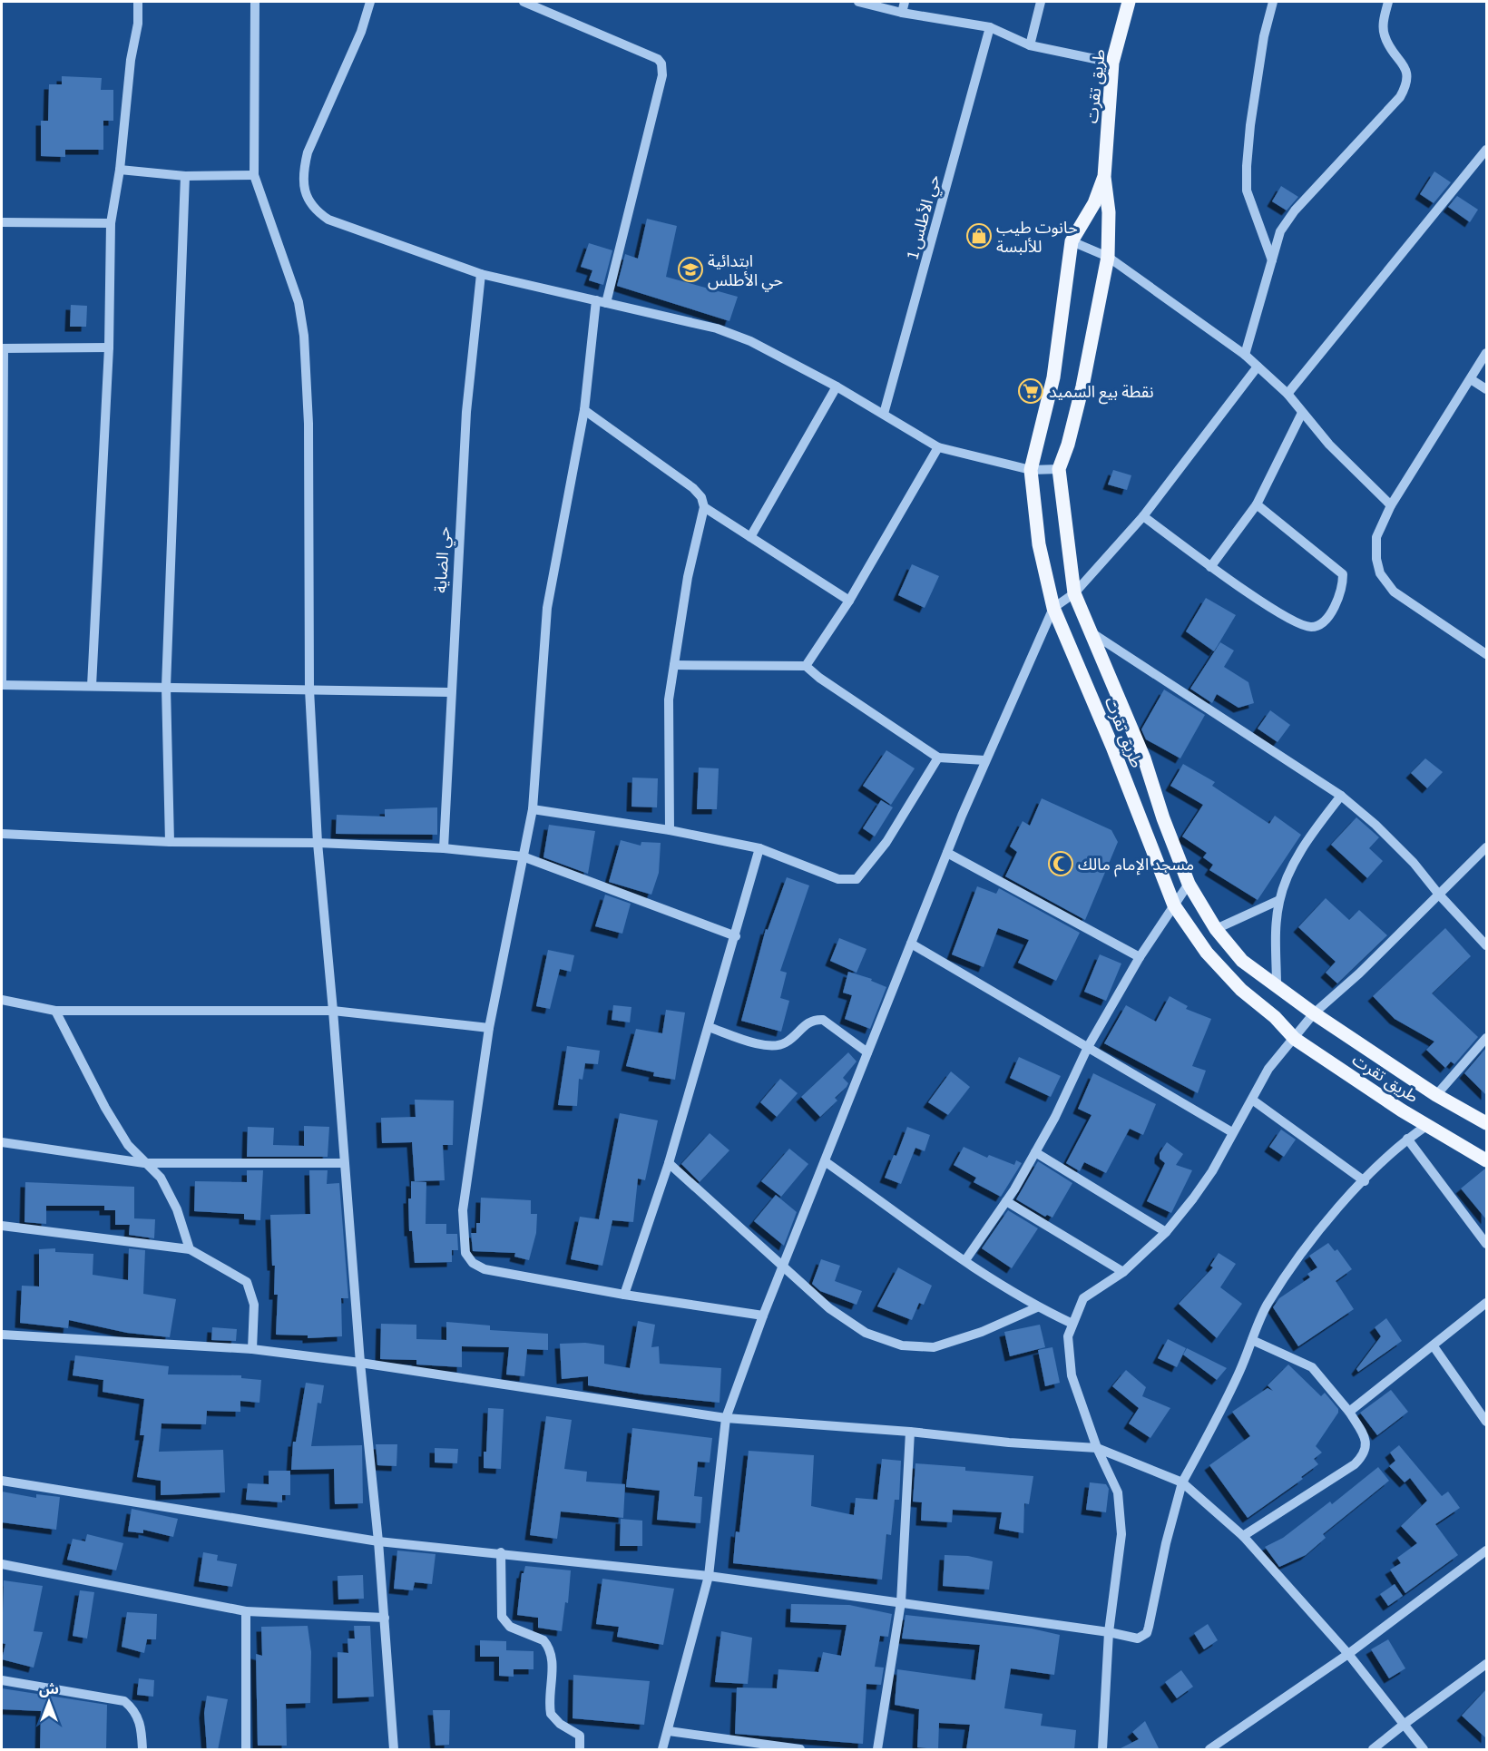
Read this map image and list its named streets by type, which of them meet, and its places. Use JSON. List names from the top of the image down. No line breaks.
{"streets":{"main road":["طريق تقرت"],"street":["حي الأطلس 1","حي الضاية"]},"places":{"shop":["حانوت طيب للألبسة"],"school or university":["ابتدائية حي الأطلس"],"supermarket":["نقطة بيع السميد"],"mosque":["مسجد الإمام مالك"]},"north":"top"}
